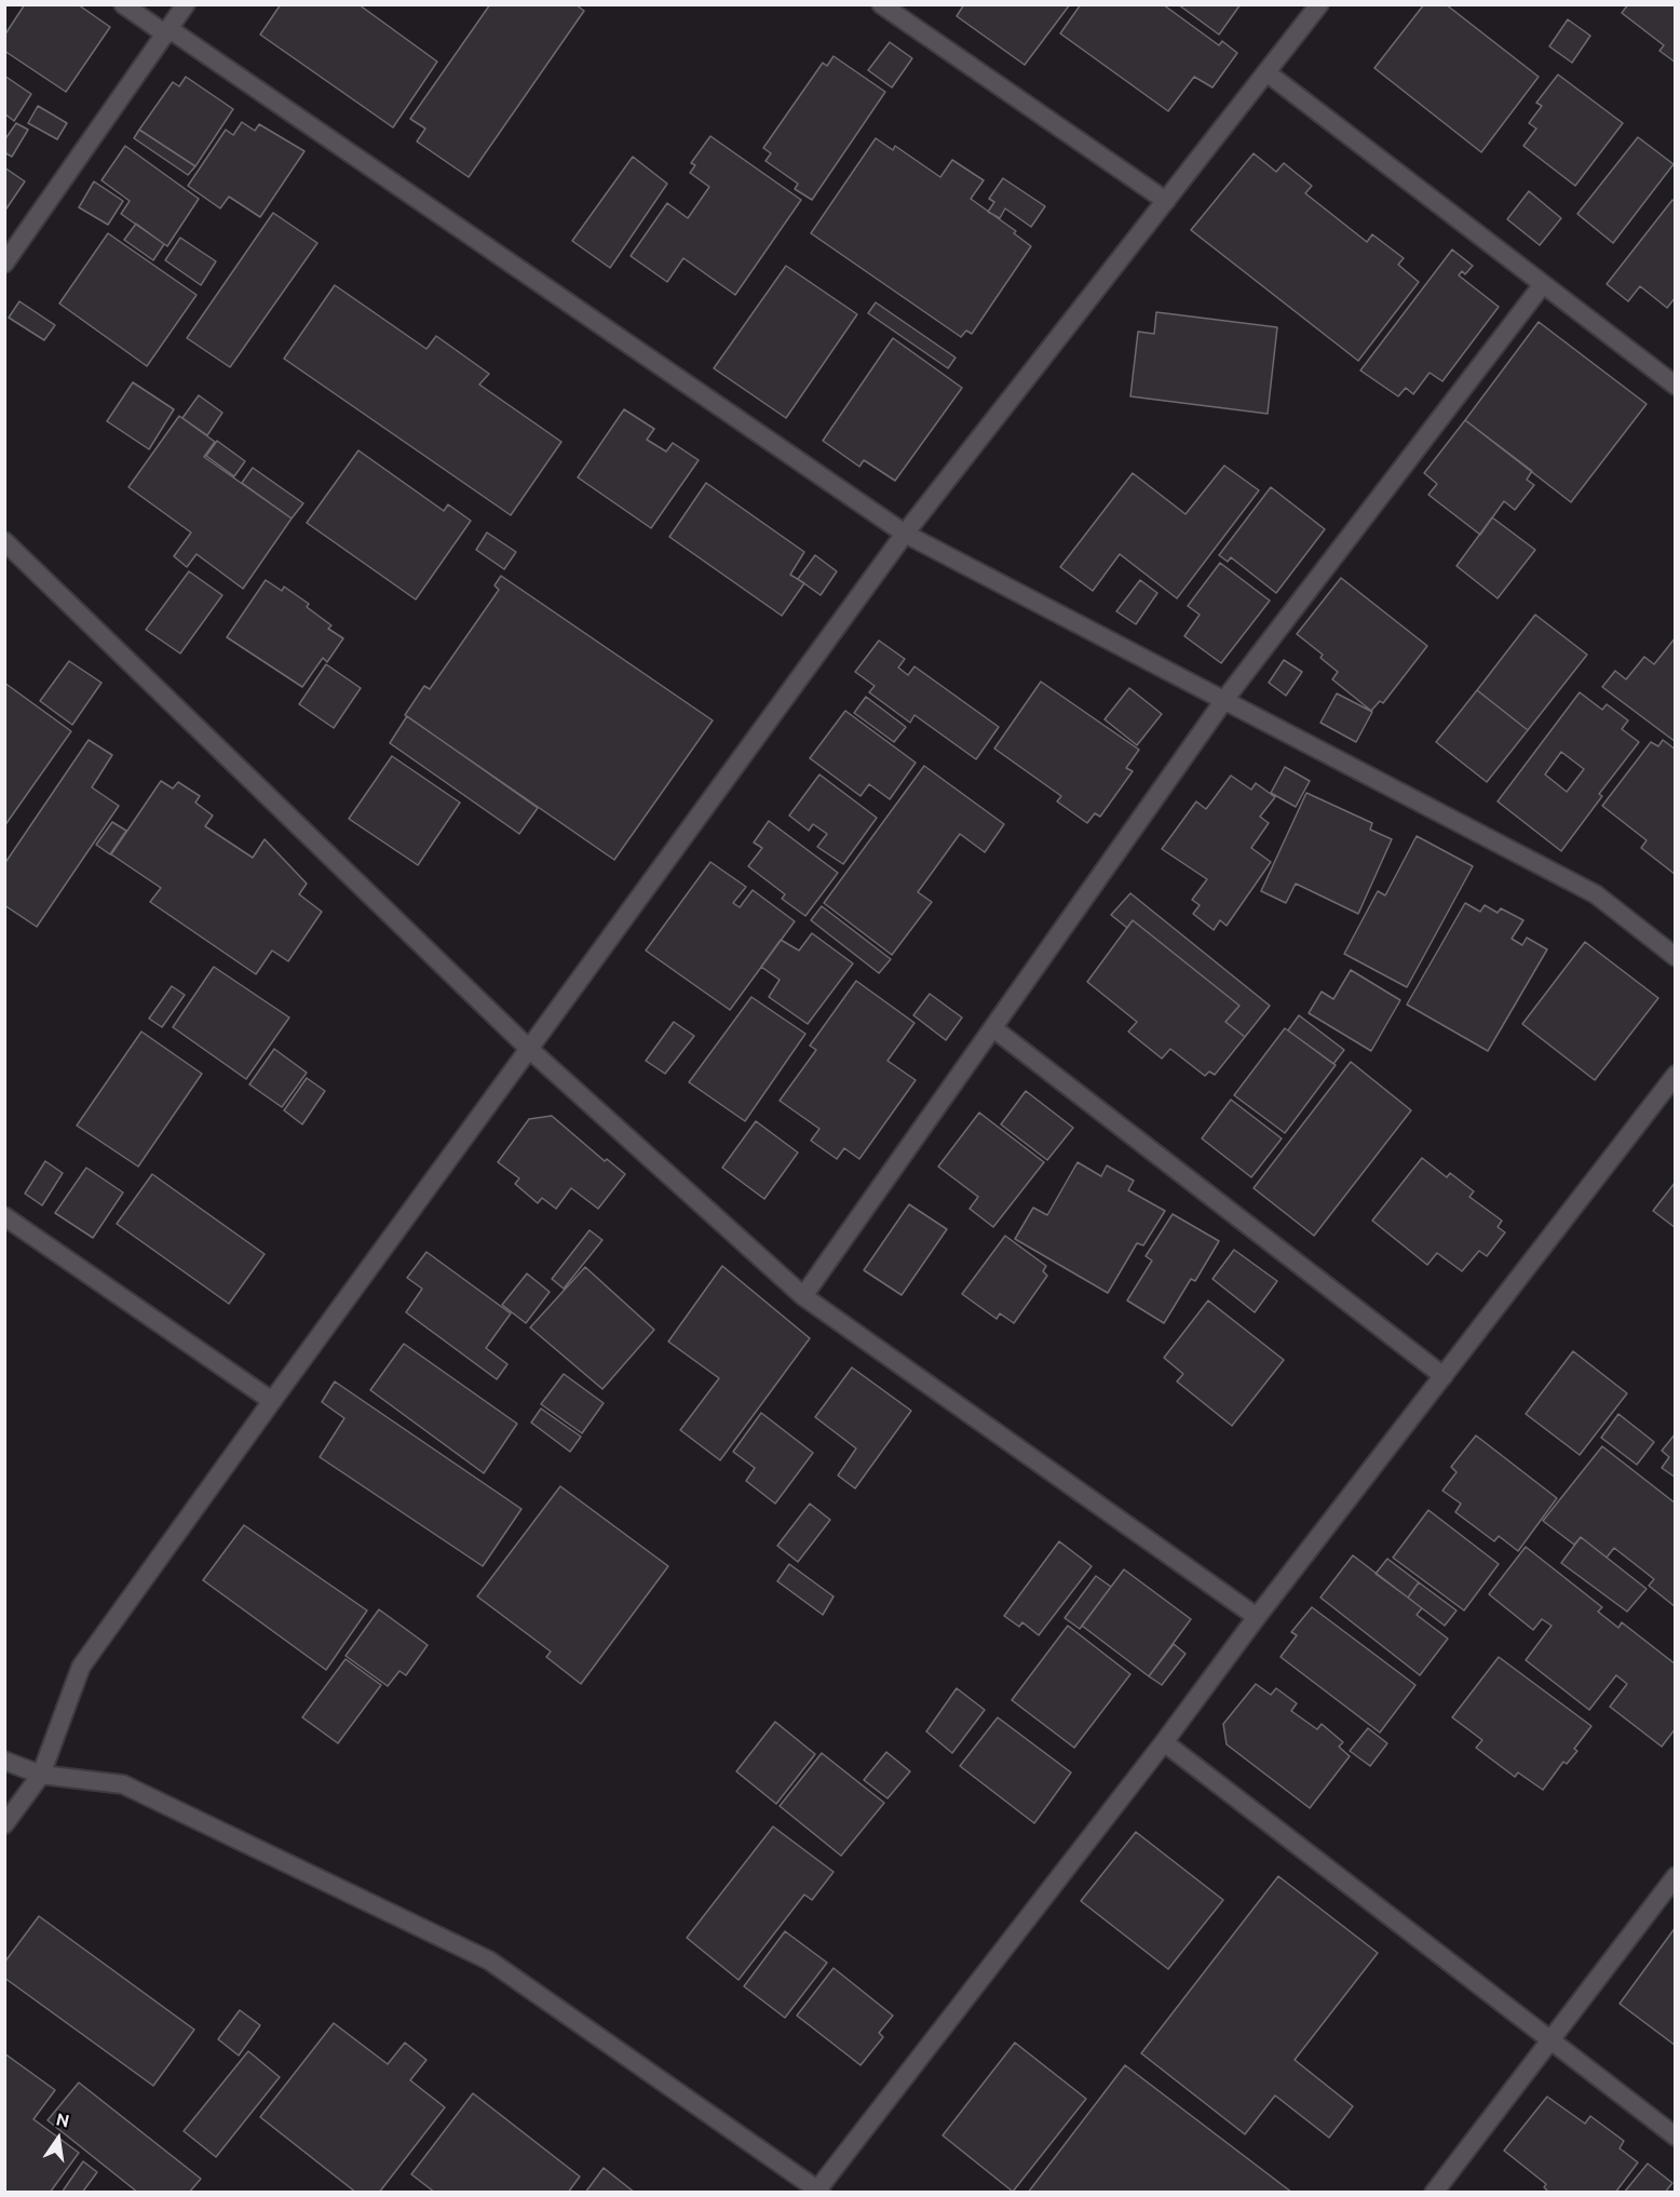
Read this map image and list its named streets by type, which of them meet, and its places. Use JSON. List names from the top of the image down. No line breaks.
{"north":"top"}
